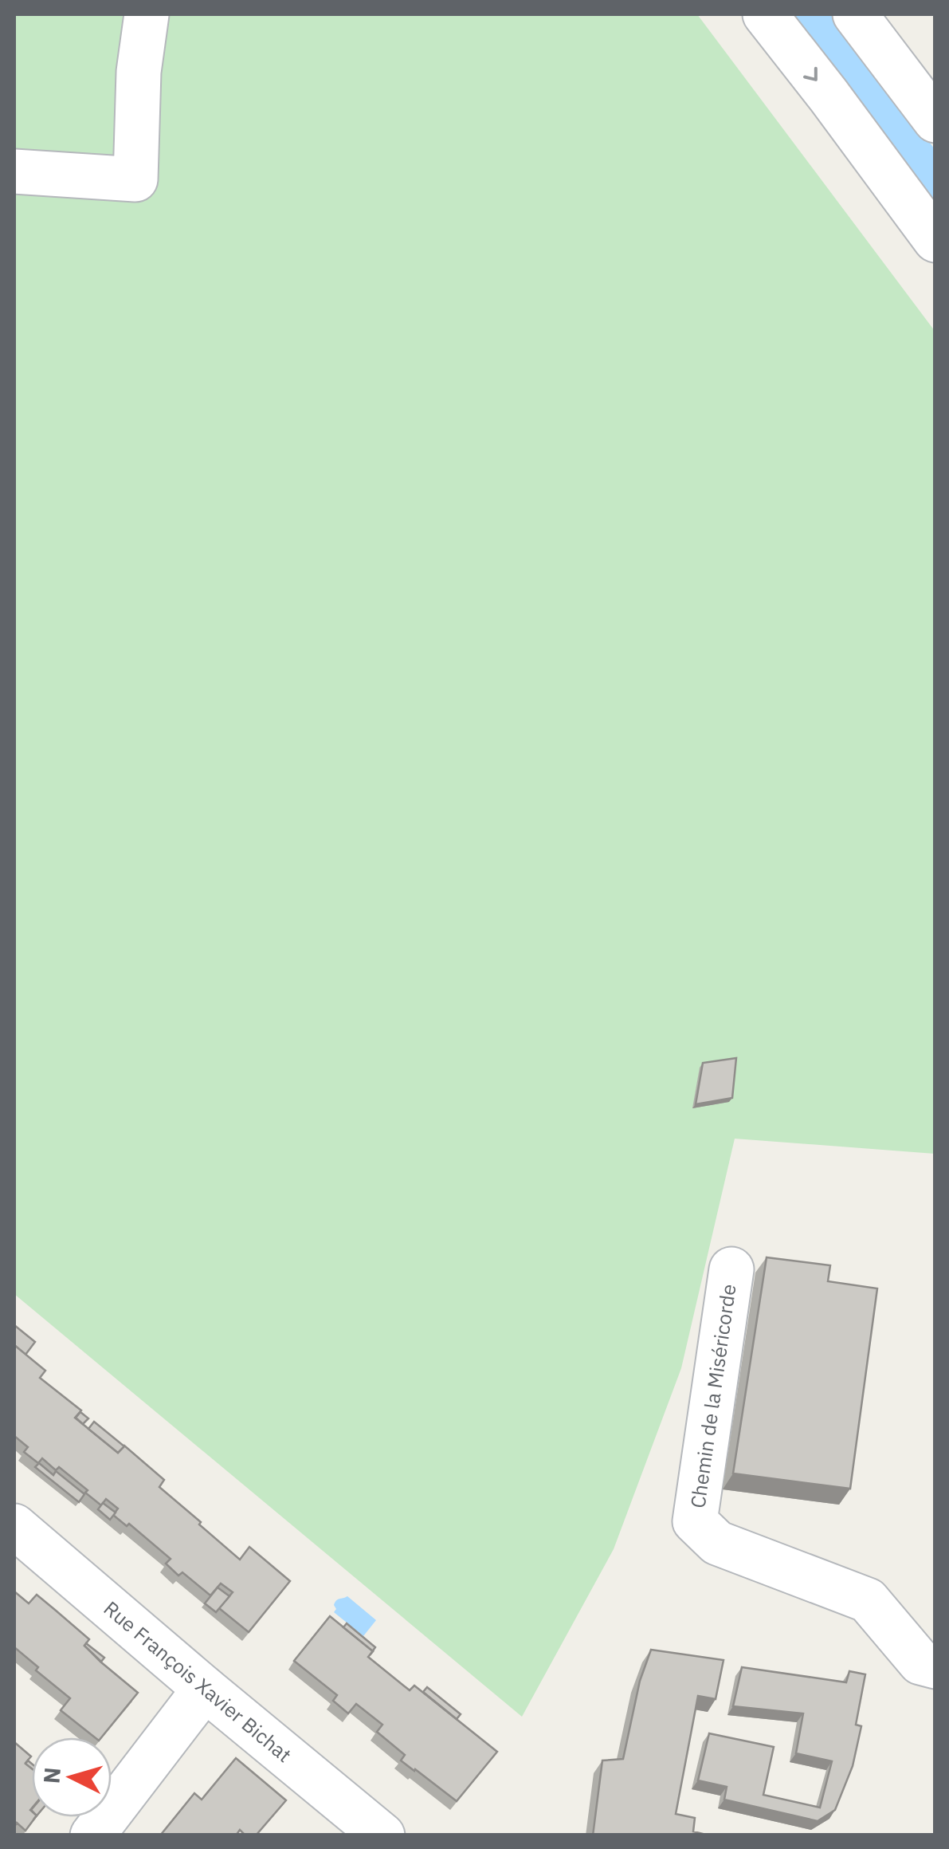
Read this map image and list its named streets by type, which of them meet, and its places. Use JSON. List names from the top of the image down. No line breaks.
{"streets":{"street":["Chemin de la Miséricorde","Rue François Xavier Bichat"]},"north":"left"}
